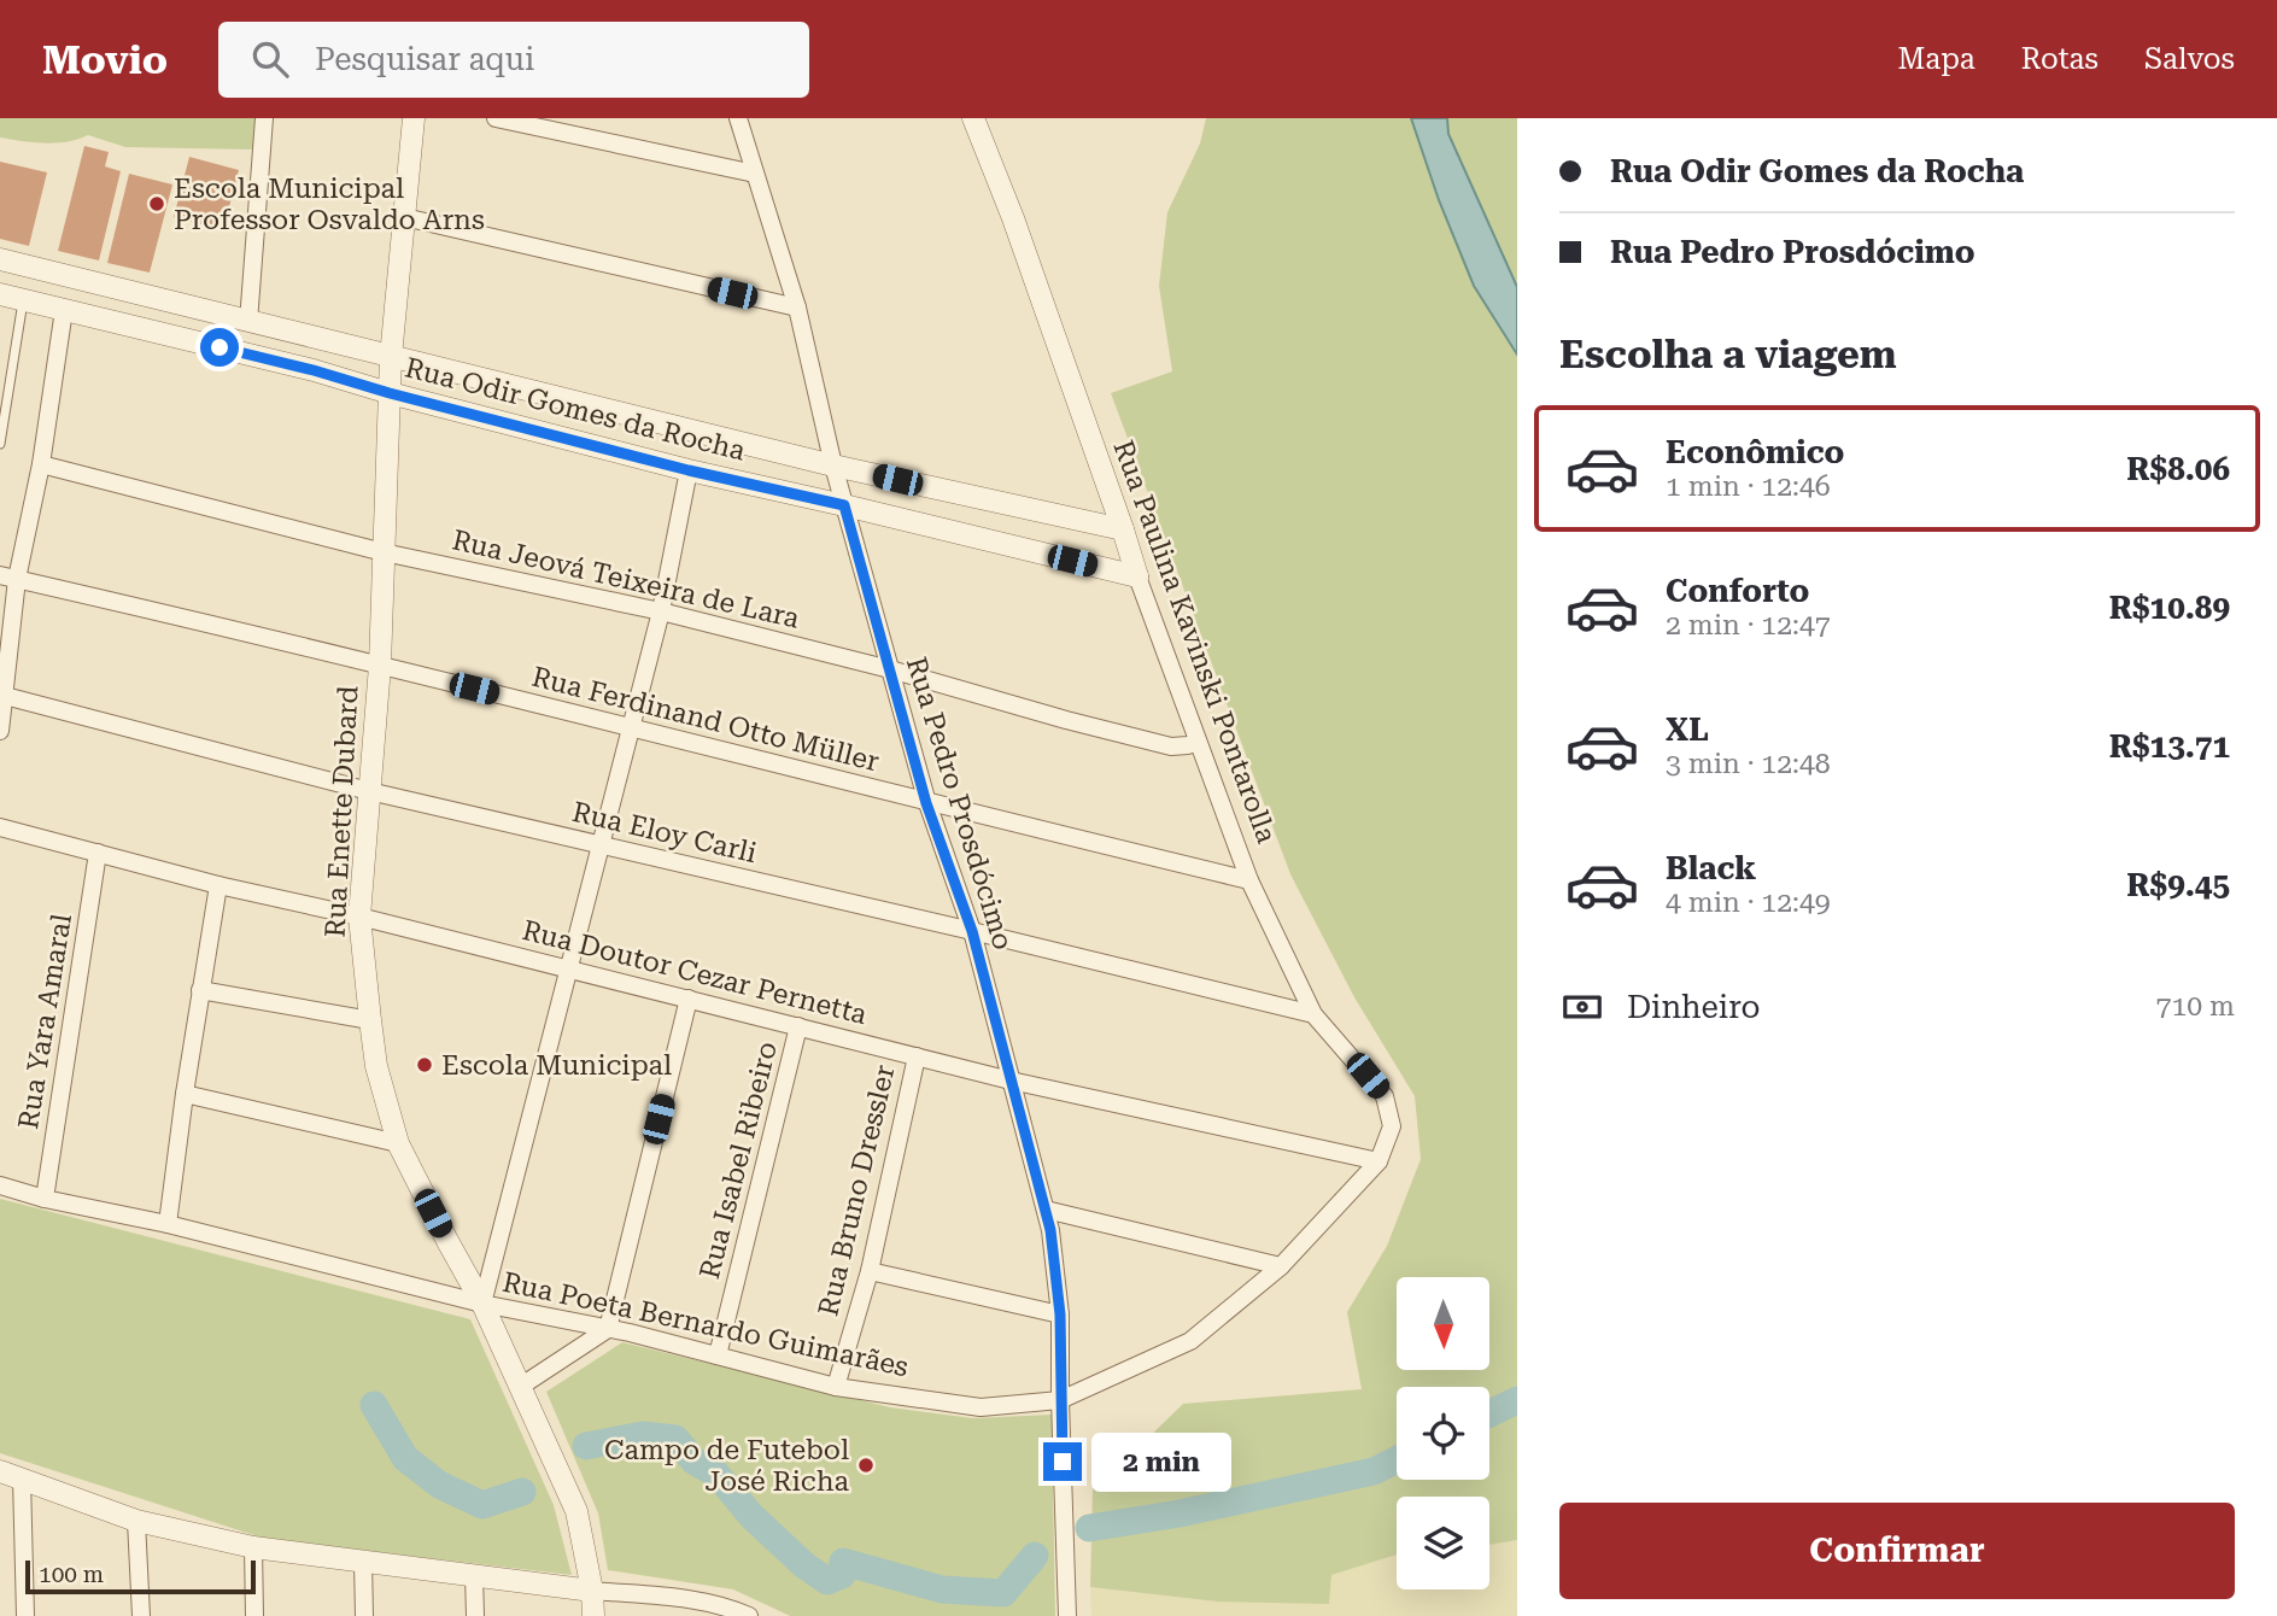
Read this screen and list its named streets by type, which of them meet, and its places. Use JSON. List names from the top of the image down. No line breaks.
{"streets":{"street":["Rua Odir Gomes da Rocha","Rua Jeová Teixeira de Lara","Rua Paulina Kavinski Pontarolla","Rua Ferdinand Otto Müller","Rua Pedro Prosdócimo","Rua Enette Dubard","Rua Eloy Carli","Rua Doutor Cezar Pernetta","Rua Yara Amaral","Rua Isabel Ribeiro","Rua Bruno Dressler","Rua Poeta Bernardo Guimarães"]},"crossings":[["Rua Odir Gomes da Rocha","Rua Paulina Kavinski Pontarolla"],["Rua Odir Gomes da Rocha","Rua Pedro Prosdócimo"],["Rua Odir Gomes da Rocha","Rua Enette Dubard"],["Rua Jeová Teixeira de Lara","Rua Paulina Kavinski Pontarolla"],["Rua Jeová Teixeira de Lara","Rua Pedro Prosdócimo"],["Rua Jeová Teixeira de Lara","Rua Enette Dubard"],["Rua Paulina Kavinski Pontarolla","Rua Ferdinand Otto Müller"],["Rua Paulina Kavinski Pontarolla","Rua Eloy Carli"],["Rua Paulina Kavinski Pontarolla","Rua Doutor Cezar Pernetta"],["Rua Paulina Kavinski Pontarolla","Rua Poeta Bernardo Guimarães"],["Rua Ferdinand Otto Müller","Rua Pedro Prosdócimo"],["Rua Ferdinand Otto Müller","Rua Enette Dubard"],["Rua Pedro Prosdócimo","Rua Eloy Carli"],["Rua Pedro Prosdócimo","Rua Doutor Cezar Pernetta"],["Rua Pedro Prosdócimo","Rua Poeta Bernardo Guimarães"],["Rua Enette Dubard","Rua Eloy Carli"],["Rua Enette Dubard","Rua Doutor Cezar Pernetta"],["Rua Enette Dubard","Rua Poeta Bernardo Guimarães"],["Rua Doutor Cezar Pernetta","Rua Yara Amaral"],["Rua Doutor Cezar Pernetta","Rua Isabel Ribeiro"],["Rua Doutor Cezar Pernetta","Rua Bruno Dressler"],["Rua Doutor Cezar Pernetta","Rua Poeta Bernardo Guimarães"],["Rua Yara Amaral","Rua Poeta Bernardo Guimarães"],["Rua Isabel Ribeiro","Rua Poeta Bernardo Guimarães"],["Rua Bruno Dressler","Rua Poeta Bernardo Guimarães"]],"places":["Escola Municipal Professor Osvaldo Arns","Escola Municipal","Campo de Futebol José Richa"],"scale_bar":"100 m","north":"bottom","page":{"header":"Movio","search":"Pesquisar aqui","nav":["Mapa","Rotas","Salvos"],"banner":["Rua Odir Gomes da Rocha","Rua Pedro Prosdócimo"],"heading":"Escolha a viagem","list":[{"name":"Econômico","note":"1 min · 12:46","value":"R$8.06"},{"name":"Conforto","note":"2 min · 12:47","value":"R$10.89"},{"name":"XL","note":"3 min · 12:48","value":"R$13.71"},{"name":"Black","note":"4 min · 12:49","value":"R$9.45"}],"pay":["Dinheiro","710 m"],"bubble":"2 min","buttons":"Confirmar","scale":"100 m"}}
